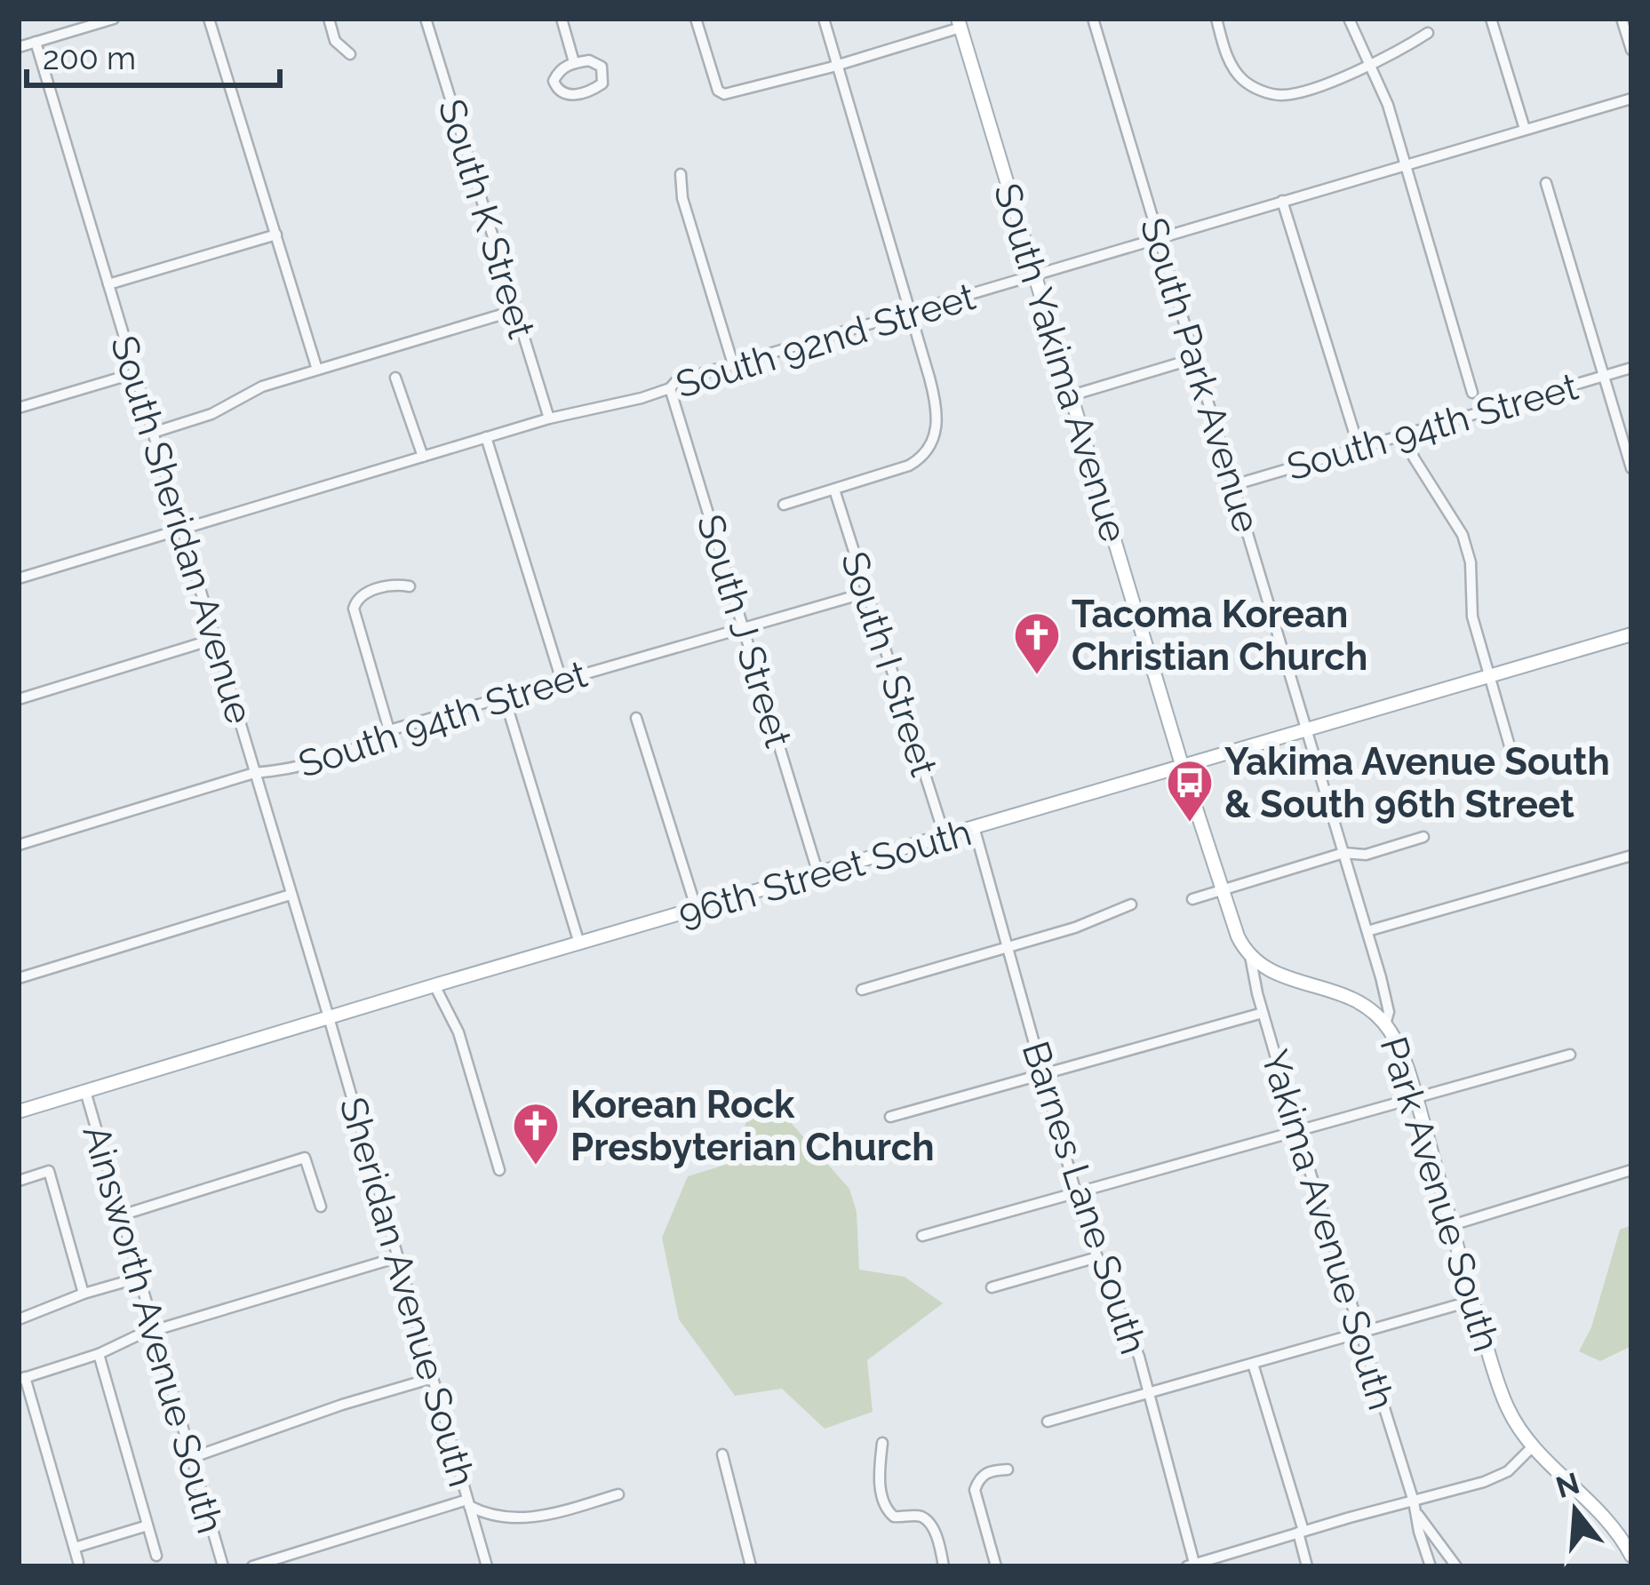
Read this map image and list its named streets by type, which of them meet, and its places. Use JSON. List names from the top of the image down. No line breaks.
{"streets":{"main road":["South Yakima Avenue","96th Street South","Park Avenue South","Yakima Avenue South"],"street":["South K Street","South 92nd Street","South Park Avenue","South 94th Street","South Sheridan Avenue","South J Street","South I Street","Barnes Lane South","Sheridan Avenue South","Ainsworth Avenue South"]},"crossings":[["South K Street","South 92nd Street"],["South 92nd Street","South Yakima Avenue"],["South 92nd Street","South Park Avenue"],["South 92nd Street","South Sheridan Avenue"],["South 92nd Street","South J Street"],["South Yakima Avenue","96th Street South"],["South Yakima Avenue","Yakima Avenue South"],["South Park Avenue","South 94th Street"],["South Park Avenue","96th Street South"],["South Park Avenue","Park Avenue South"],["South 94th Street","South Sheridan Avenue"],["South 94th Street","South J Street"],["South 94th Street","South I Street"],["South Sheridan Avenue","96th Street South"],["South Sheridan Avenue","Sheridan Avenue South"],["South J Street","96th Street South"],["South I Street","96th Street South"],["96th Street South","Park Avenue South"],["96th Street South","Barnes Lane South"],["96th Street South","Yakima Avenue South"],["96th Street South","Sheridan Avenue South"],["96th Street South","Ainsworth Avenue South"]],"places":{"church":["Tacoma Korean Christian Church","Korean Rock Presbyterian Church"],"bus stop":["Yakima Avenue South & South 96th Street"]},"scale_bar":"200 m","north":"top"}
